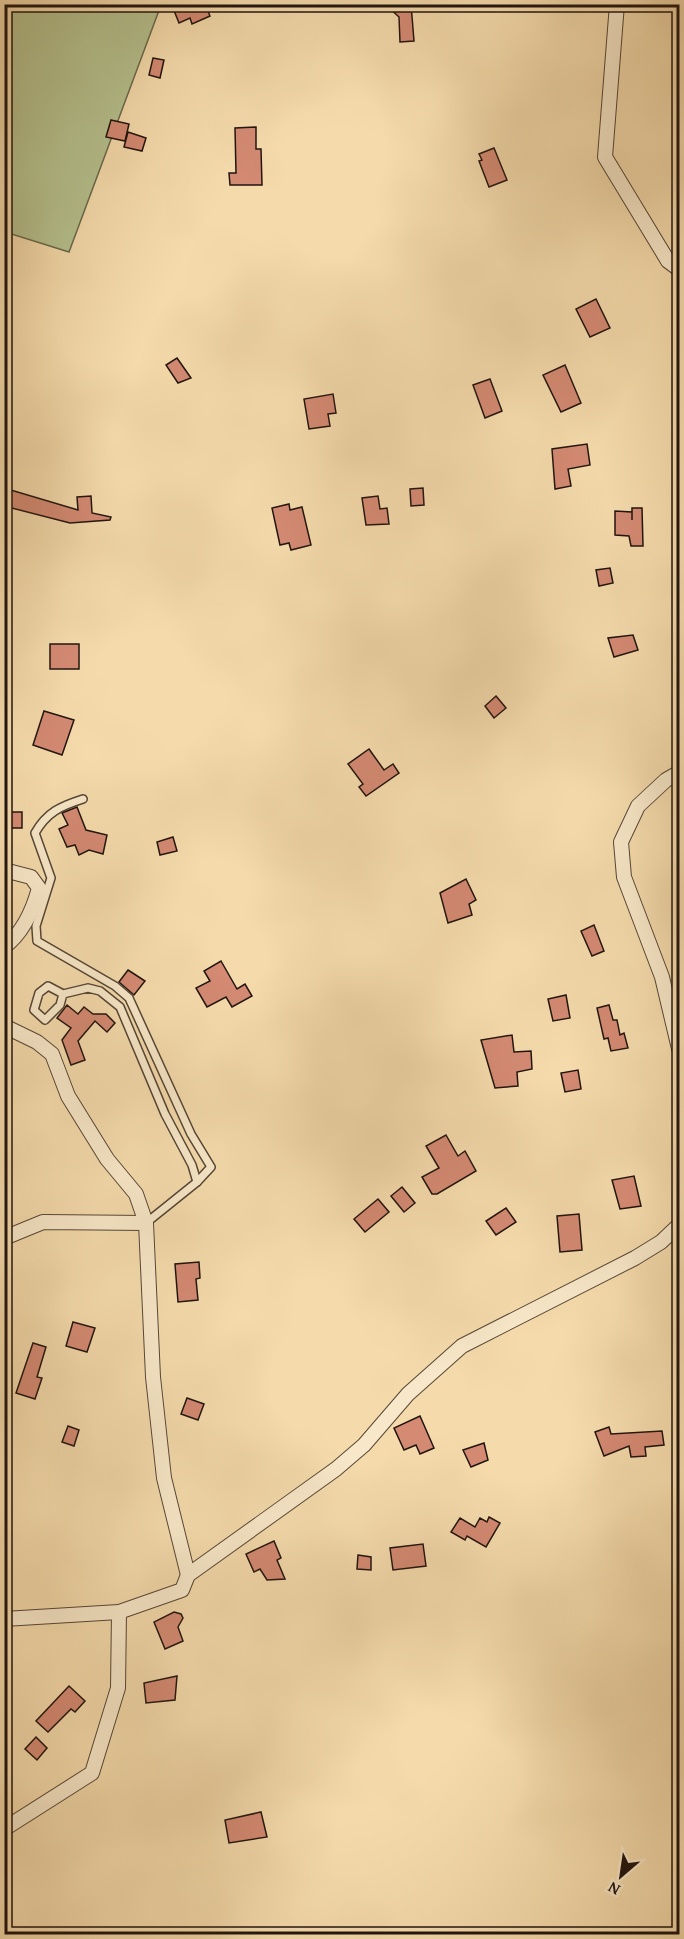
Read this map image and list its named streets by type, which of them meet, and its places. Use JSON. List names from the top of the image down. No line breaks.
{"north":"bottom left"}
